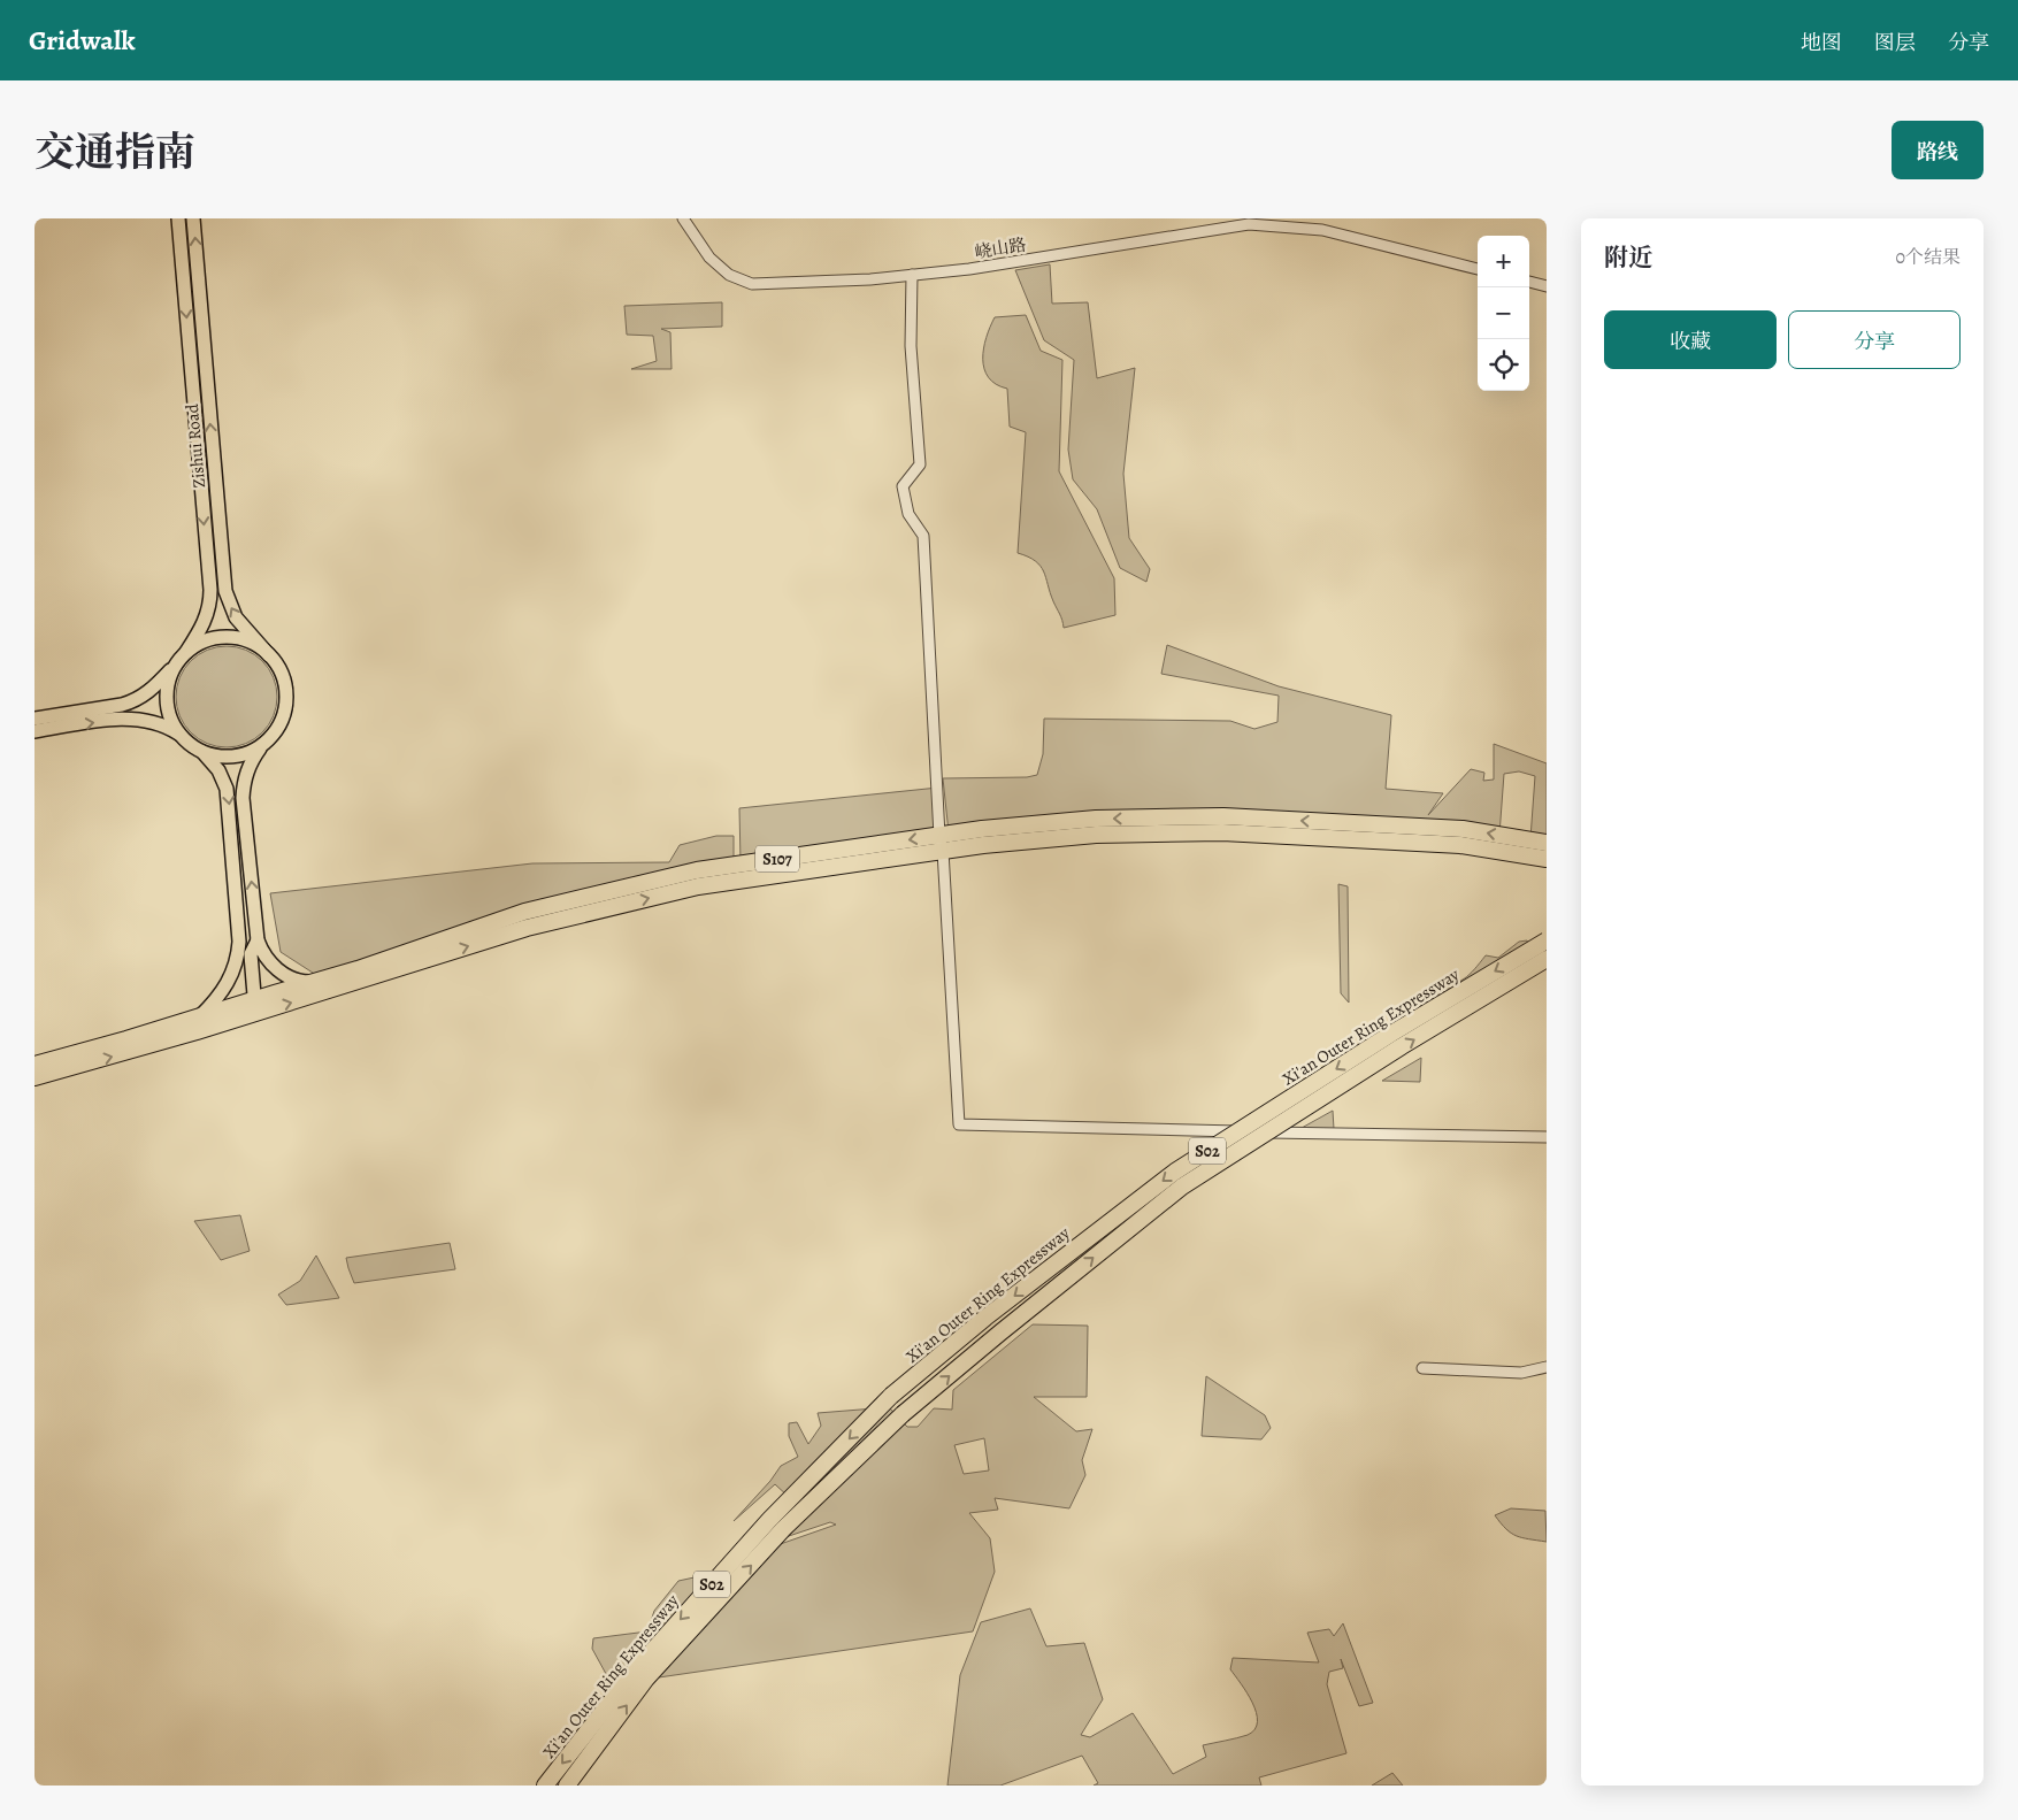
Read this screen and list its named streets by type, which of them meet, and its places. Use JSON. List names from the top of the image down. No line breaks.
{"streets":{"highway":["S107","Xi'an Outer Ring Expressway","S02"],"main road":["Zishui Road"],"street":["峣山路"]},"page":{"header":"Gridwalk","nav":["地图","图层","分享"],"title":"交通指南","buttons":["路线",["收藏","分享"]],"heading":["附近","0个结果"],"map_buttons":["+","−"]}}
